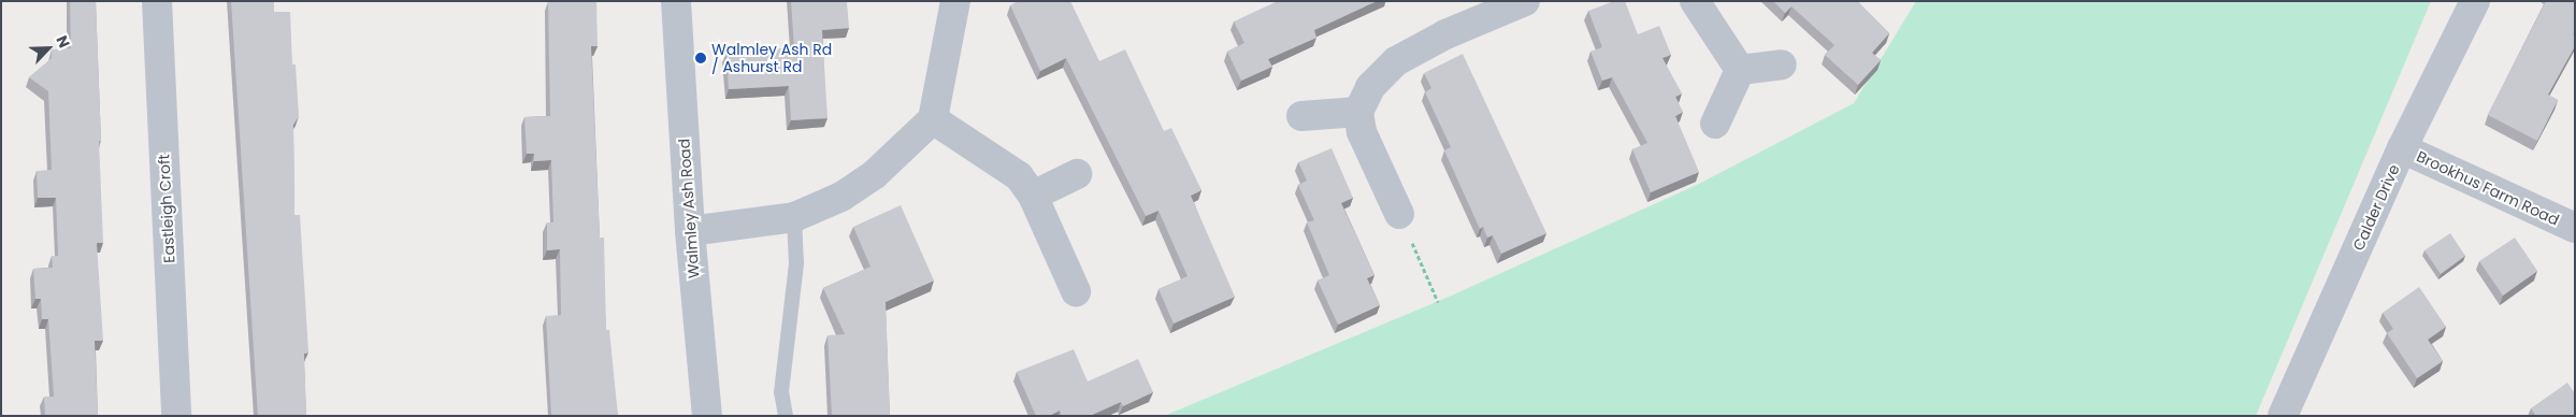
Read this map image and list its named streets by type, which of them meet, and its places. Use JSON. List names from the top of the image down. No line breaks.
{"streets":{"street":["Brookhus Farm Road","Calder Drive","Eastleigh Croft","Walmley Ash Road"]},"crossings":[["Brookhus Farm Road","Calder Drive"]],"places":["Walmley Ash Rd / Ashurst Rd"],"north":"top right"}
